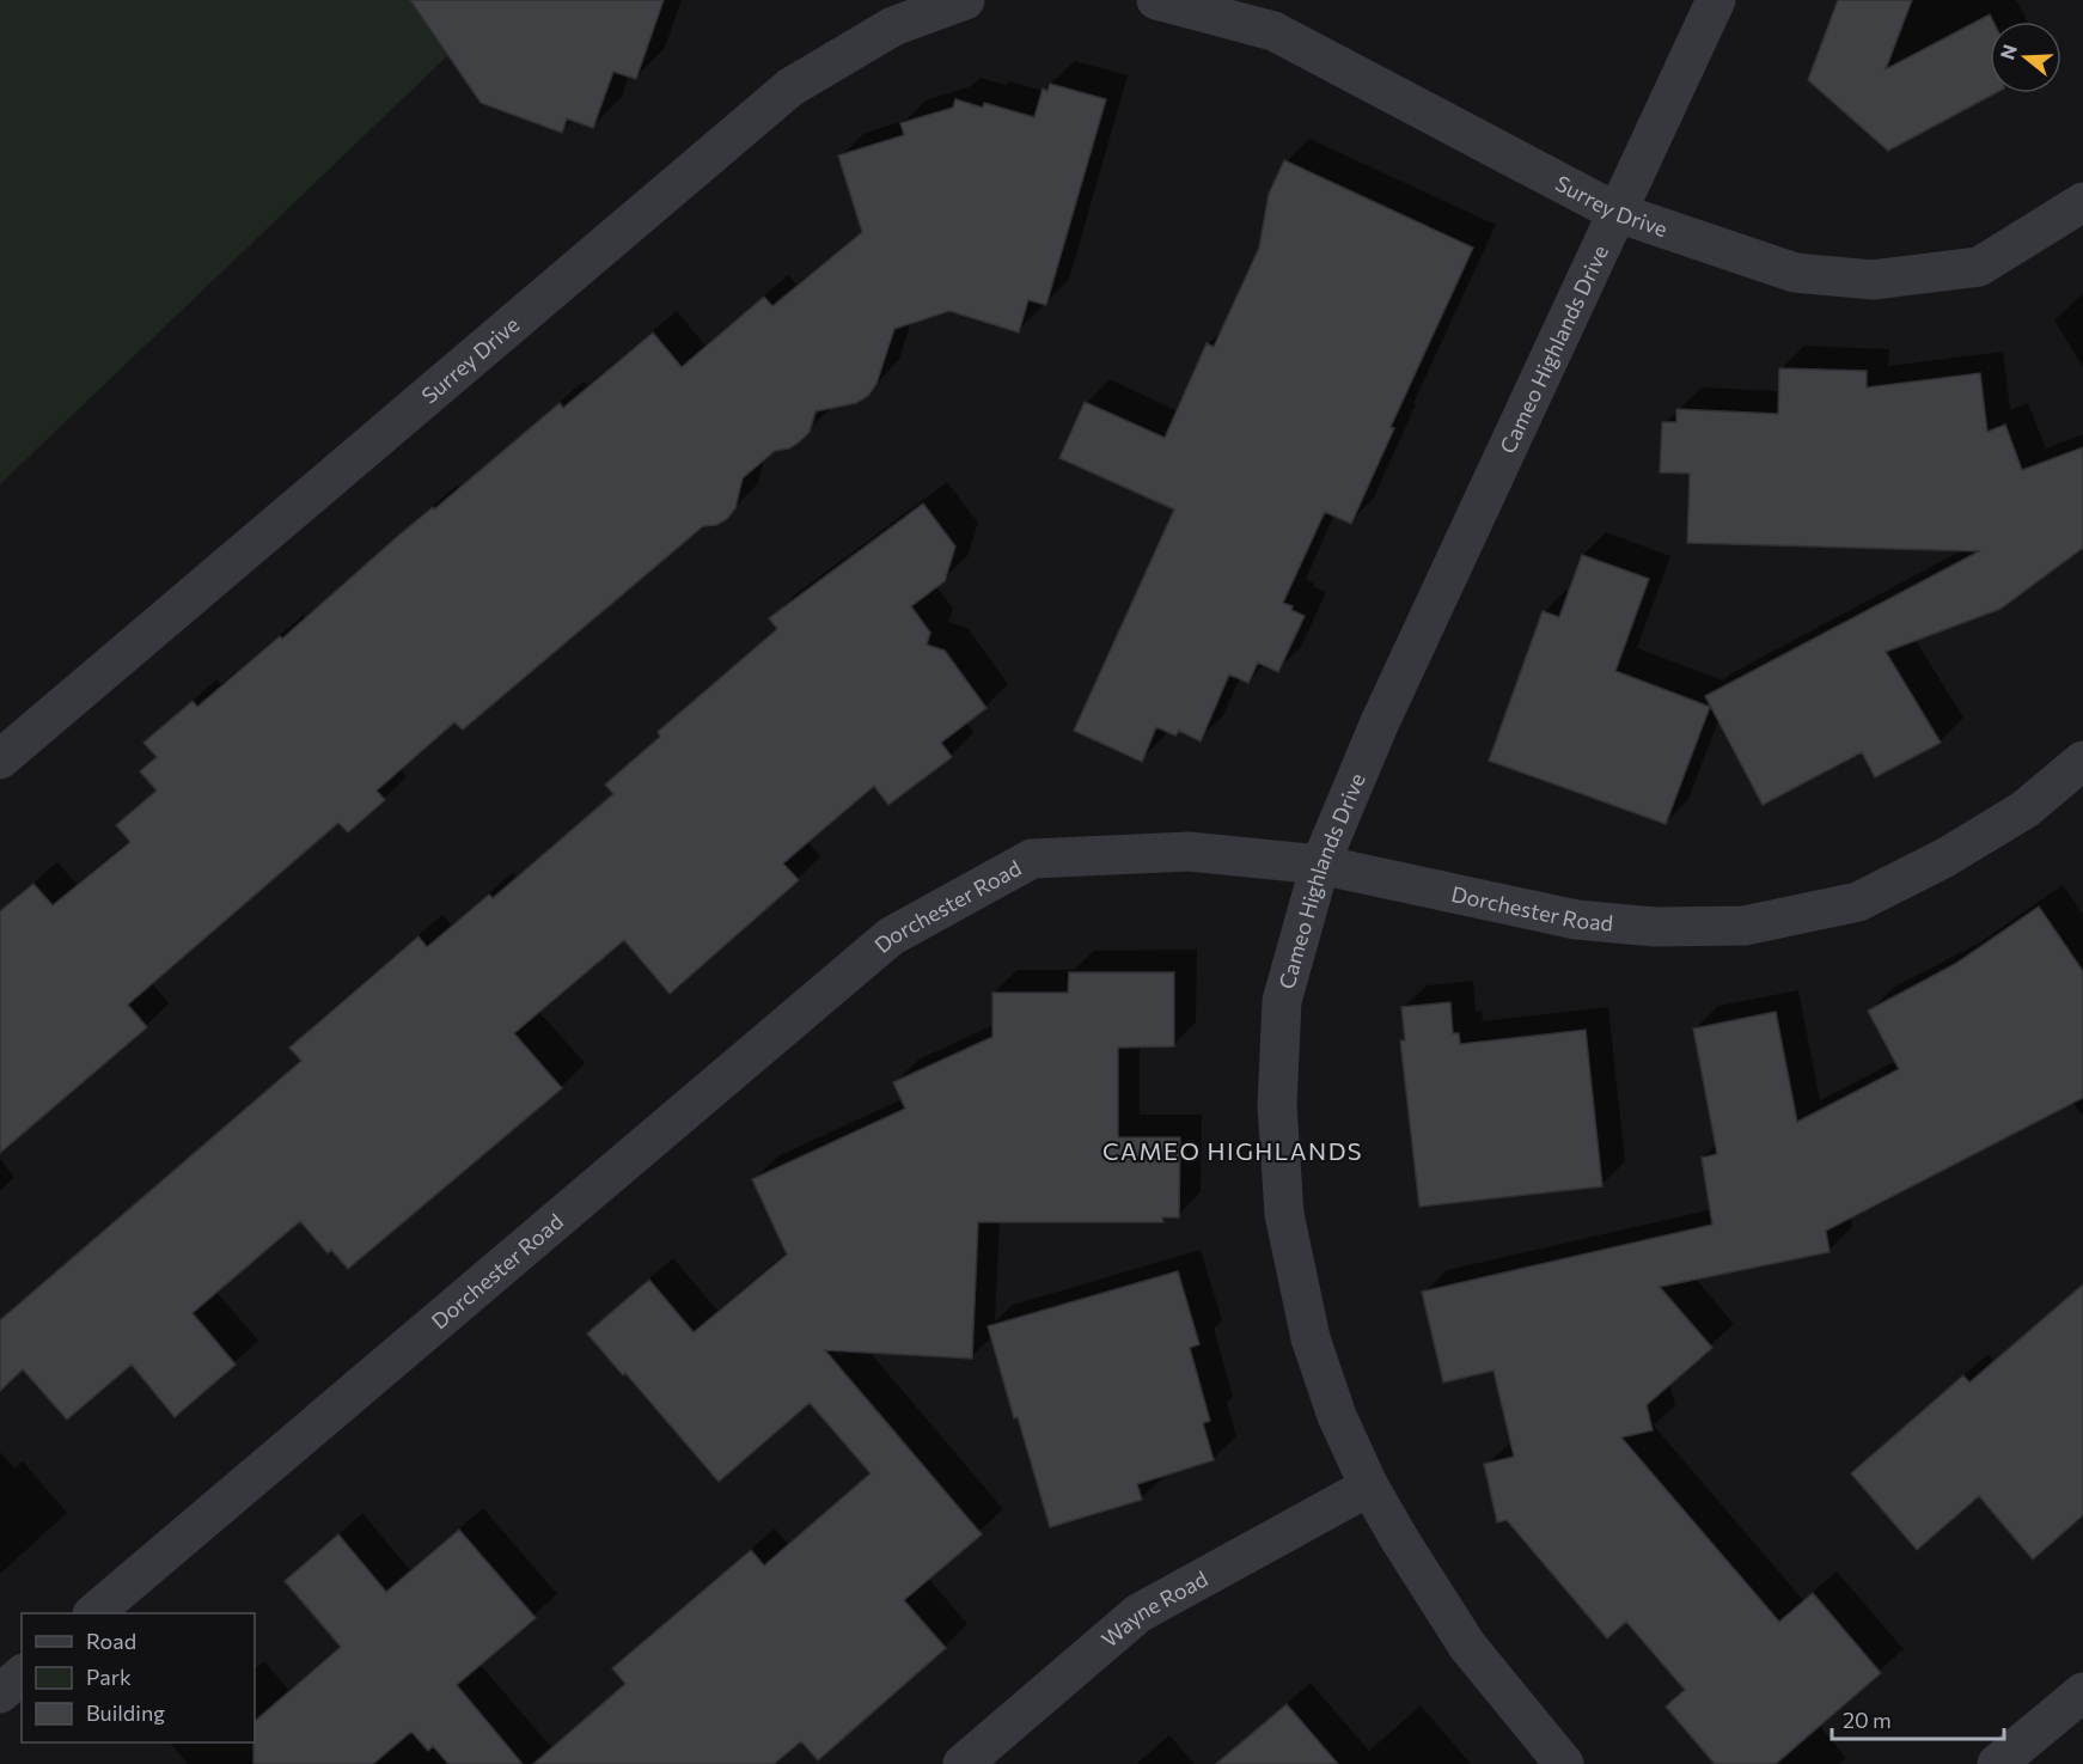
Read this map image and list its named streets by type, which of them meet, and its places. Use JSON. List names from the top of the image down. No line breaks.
{"streets":{"street":["Surrey Drive","Cameo Highlands Drive","Dorchester Road","Wayne Road"]},"crossings":[["Surrey Drive","Cameo Highlands Drive"],["Cameo Highlands Drive","Dorchester Road"],["Cameo Highlands Drive","Wayne Road"]],"districts":["CAMEO HIGHLANDS"],"legend":["Road","Park","Building"],"scale_bar":"20 m","north":"left"}
